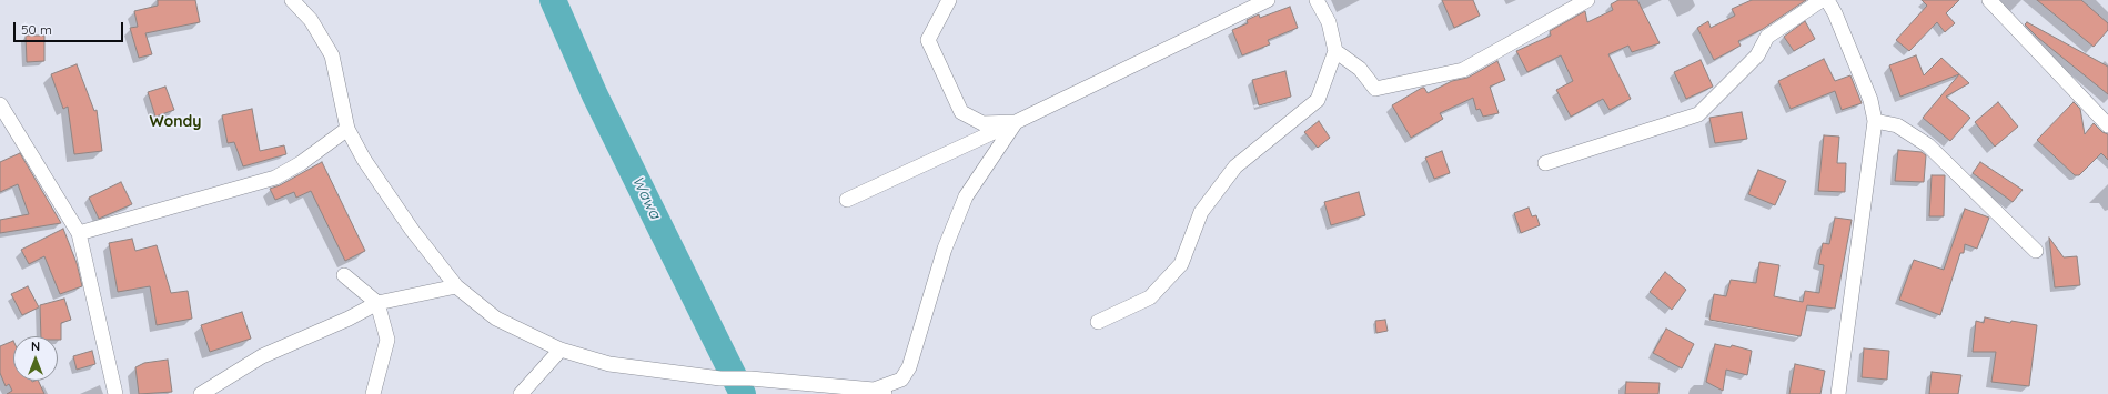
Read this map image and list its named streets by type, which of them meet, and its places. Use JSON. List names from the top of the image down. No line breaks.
{"districts":["Wondy"],"water":["Wawa"],"scale_bar":"50 m","north":"top"}
